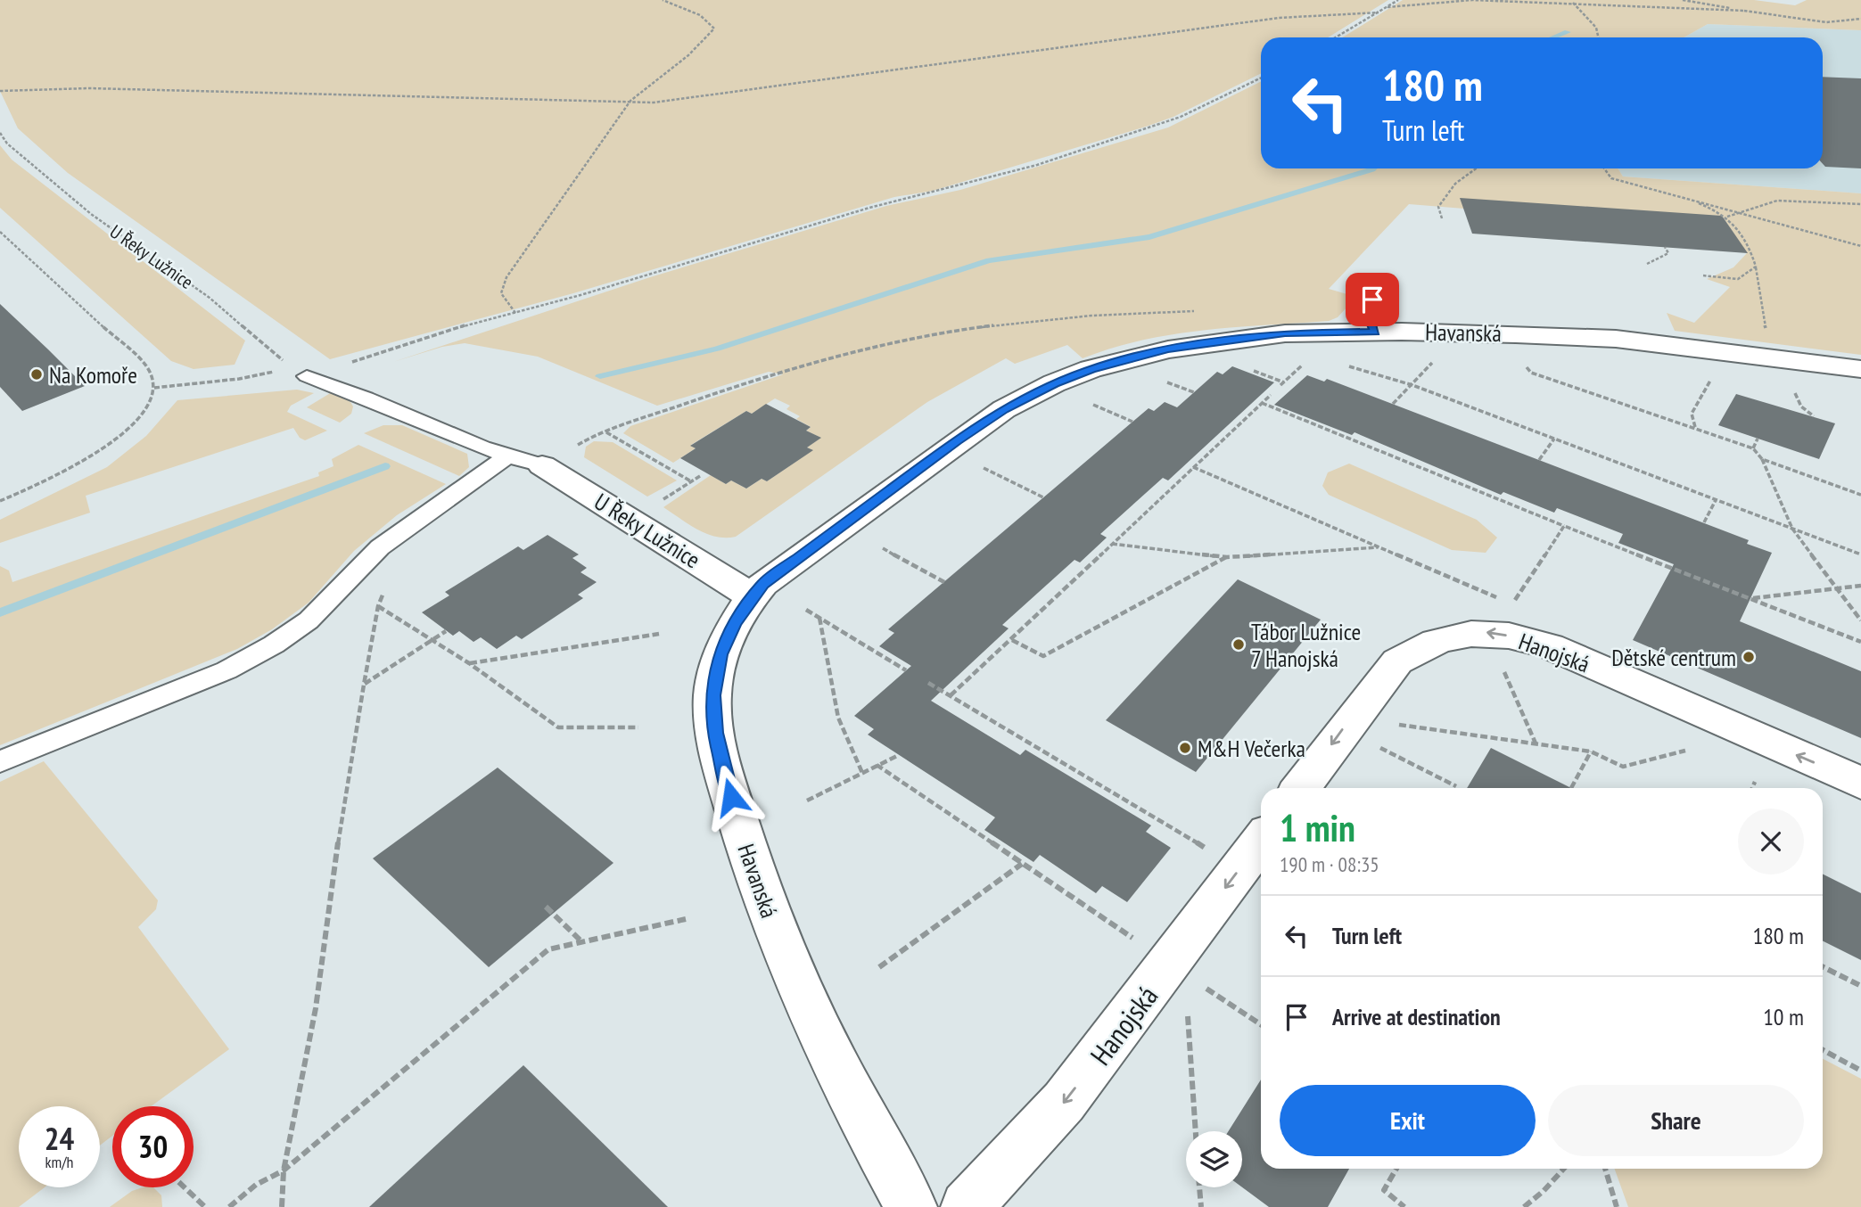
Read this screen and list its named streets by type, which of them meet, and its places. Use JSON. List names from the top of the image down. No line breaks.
{"streets":{"street":["U Řeky Lužnice","Havanská","Hanojská"]},"crossings":[["U Řeky Lužnice","Havanská"]],"one_way":["Hanojská"],"places":["Na Komoře","Tábor Lužnice 7 Hanojská","Dětské centrum","M&H Večerka"],"page":{"turn":["180 m","Turn left"],"heading":["1 min","190 m · 08:35"],"list":[{"name":"Turn left","value":"180 m"},{"name":"Arrive at destination","value":"10 m"}],"buttons":["Exit","Share"],"speed":"24 km/h","limit":"30"}}
